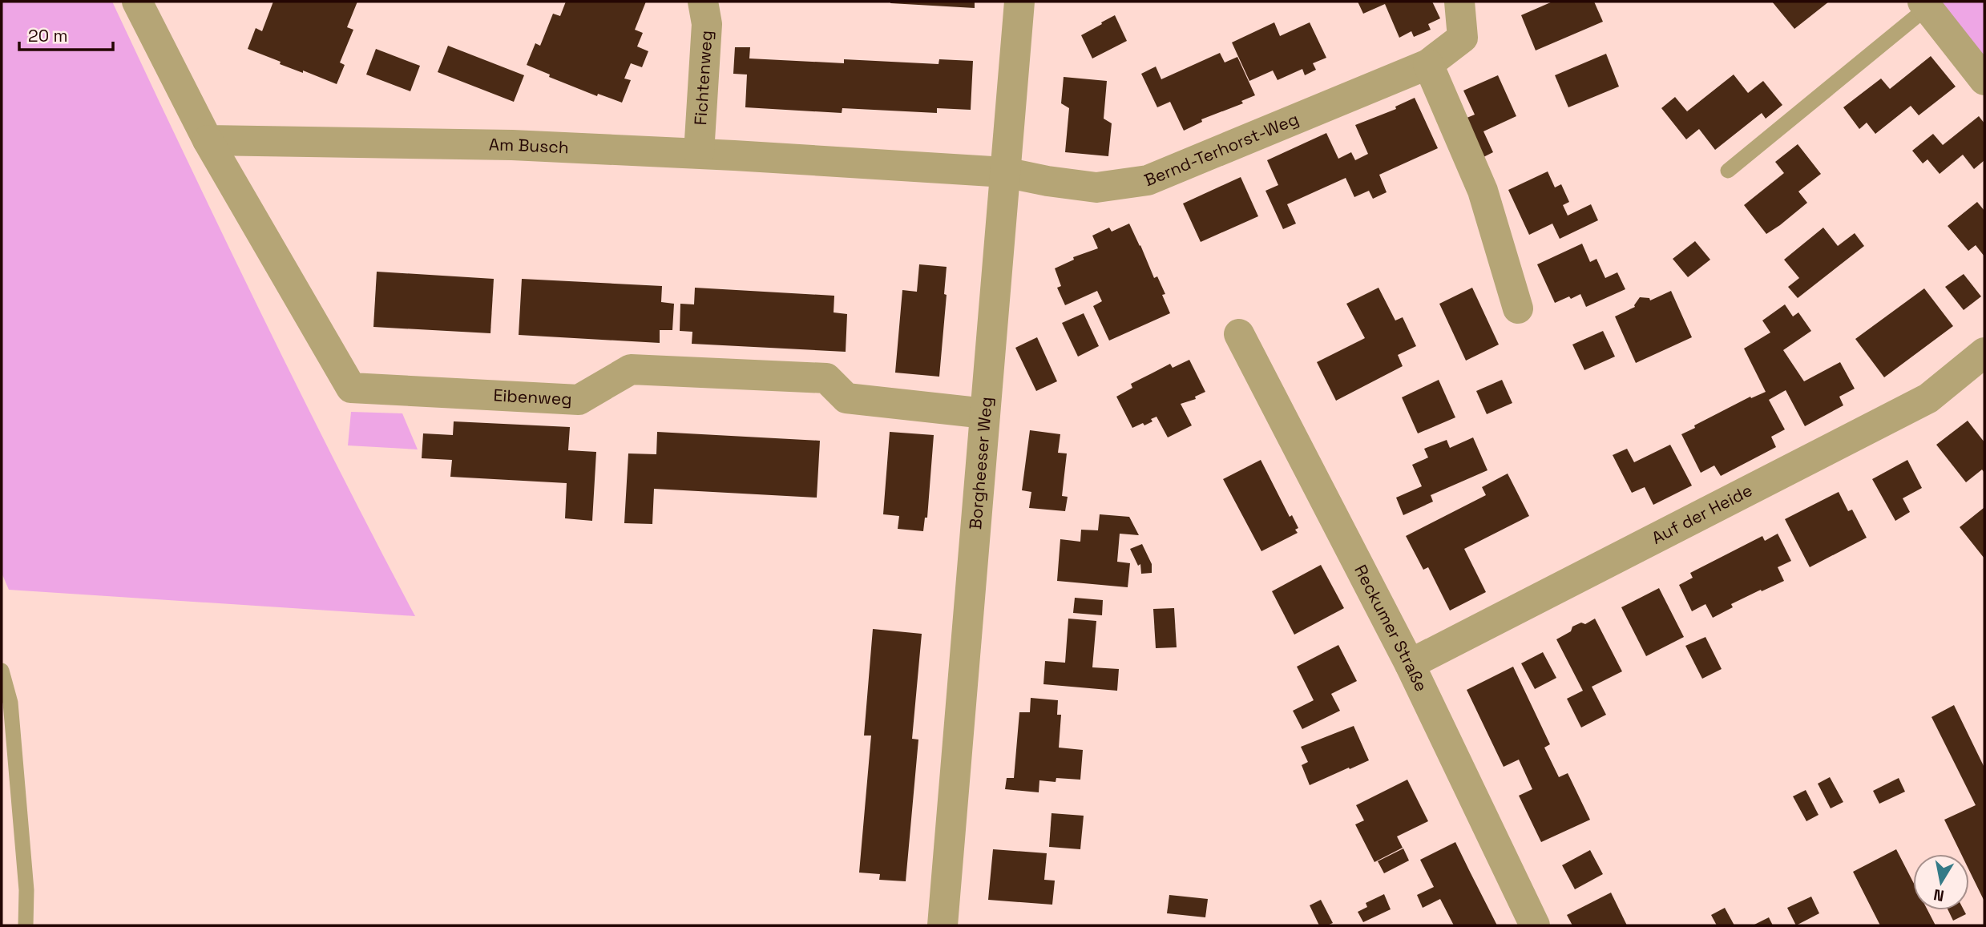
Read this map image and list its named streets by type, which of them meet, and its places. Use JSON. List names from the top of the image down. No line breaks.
{"streets":{"street":["Fichtenweg","Am Busch","Bernd-Terhorst-Weg","Eibenweg","Borgheeser Weg","Auf der Heide","Reckumer Straße"]},"crossings":[["Fichtenweg","Am Busch"],["Am Busch","Bernd-Terhorst-Weg"],["Am Busch","Eibenweg"],["Am Busch","Borgheeser Weg"],["Bernd-Terhorst-Weg","Borgheeser Weg"],["Eibenweg","Borgheeser Weg"],["Auf der Heide","Reckumer Straße"]],"scale_bar":"20 m","north":"bottom"}
